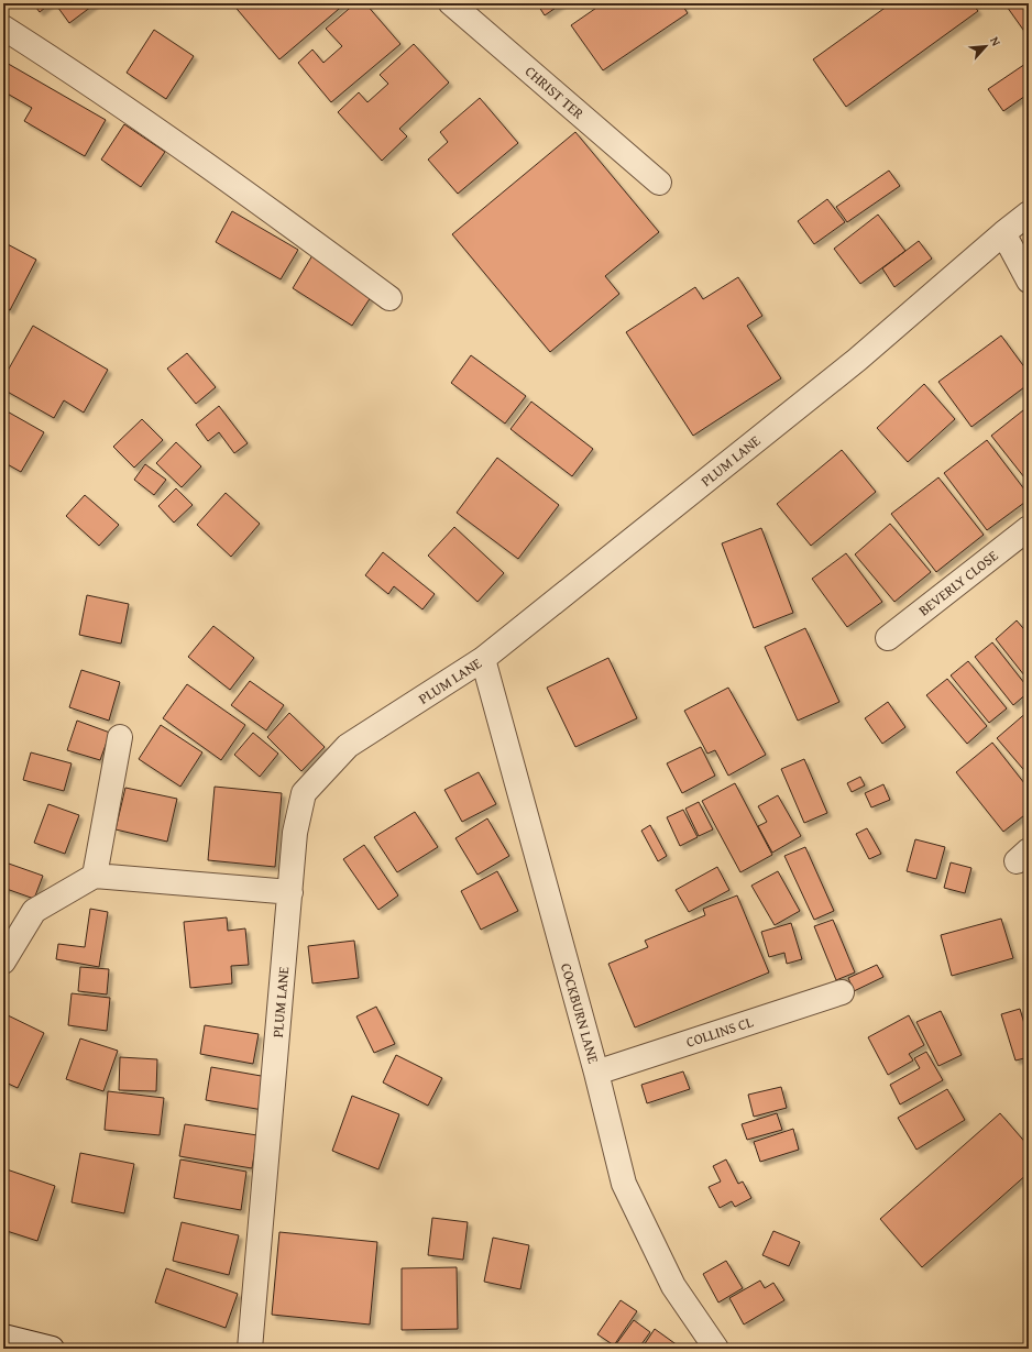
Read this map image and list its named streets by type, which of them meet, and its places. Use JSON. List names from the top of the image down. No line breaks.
{"streets":{"street":["CHRIST TER","PLUM LANE","BEVERLY CLOSE","COCKBURN LANE","COLLINS CL"]},"crossings":[["PLUM LANE","COCKBURN LANE"],["COCKBURN LANE","COLLINS CL"]],"north":"top right"}
